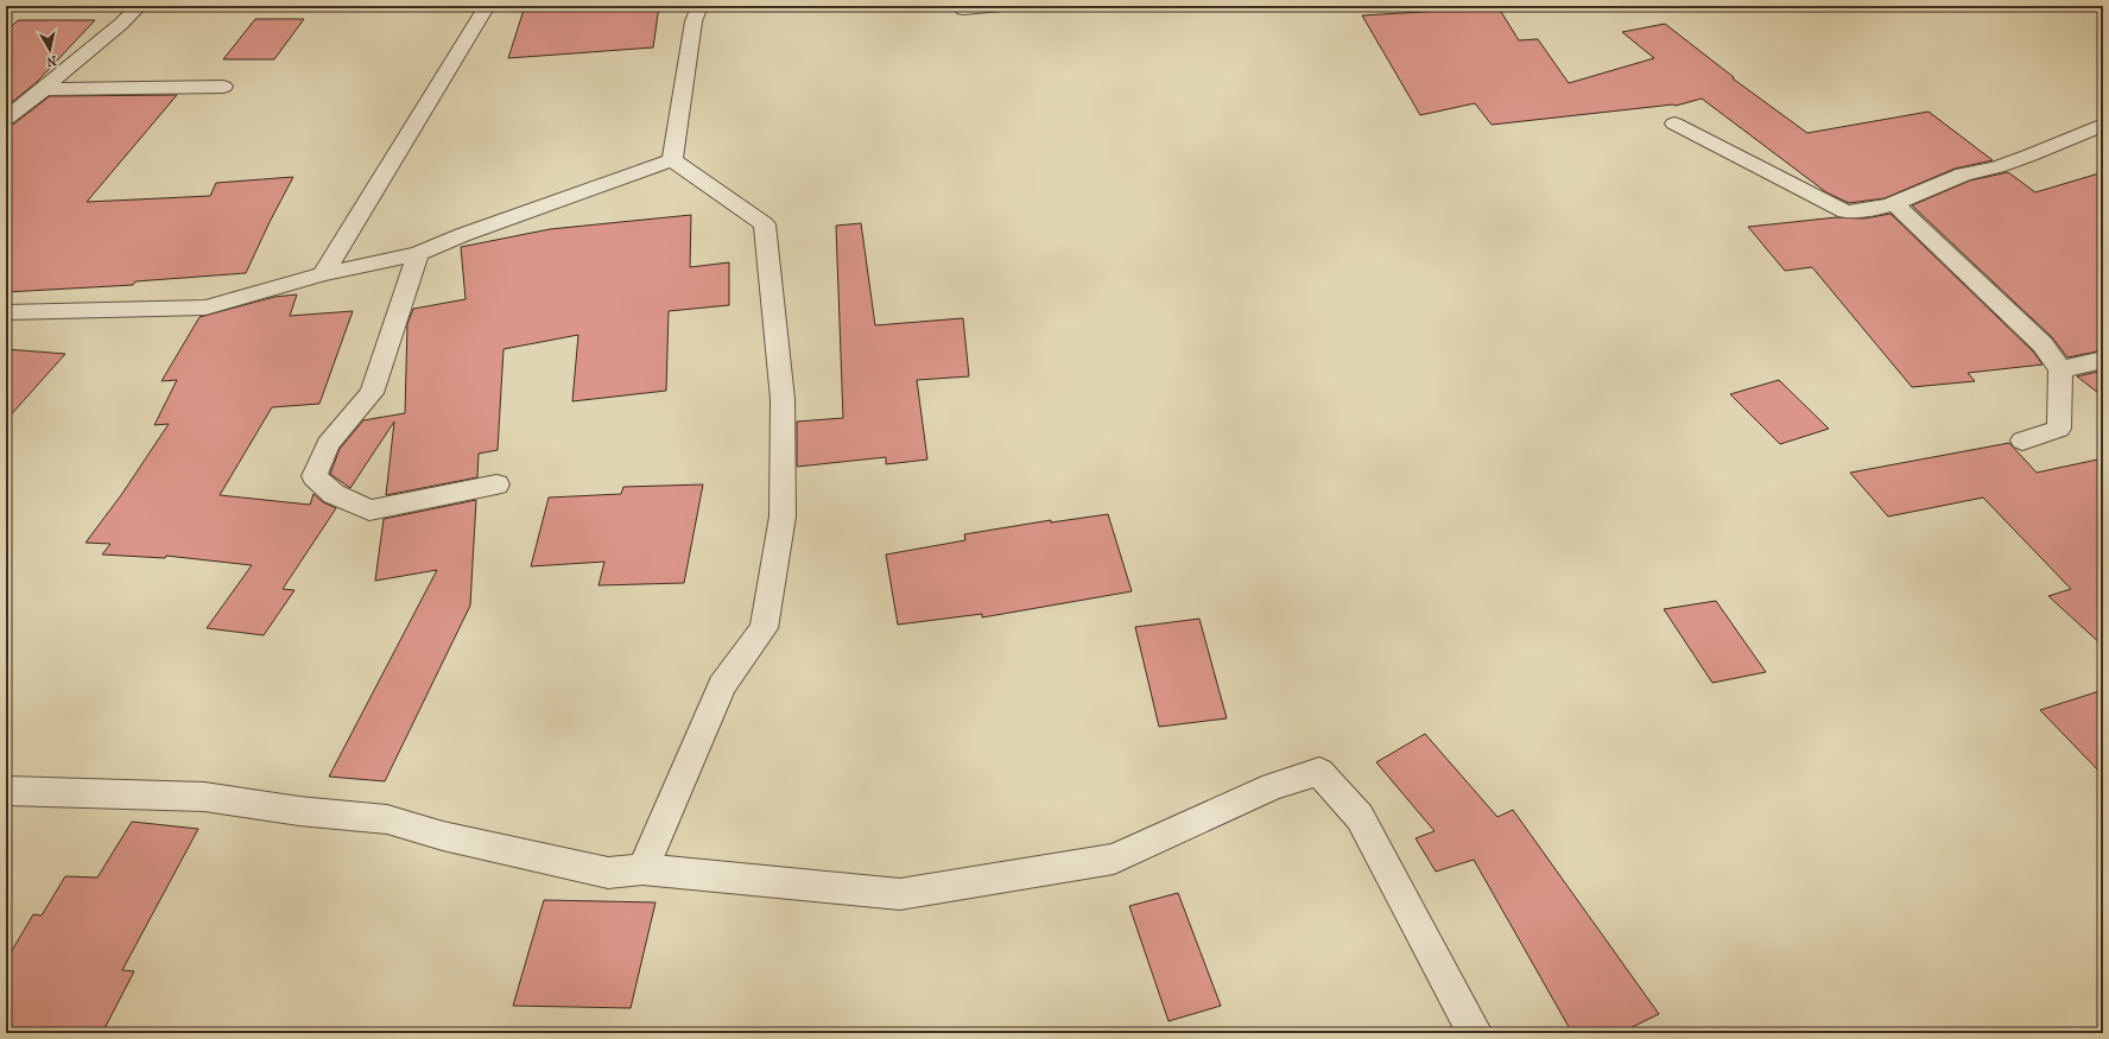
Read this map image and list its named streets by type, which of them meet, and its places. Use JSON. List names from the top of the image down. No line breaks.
{"north":"bottom"}
